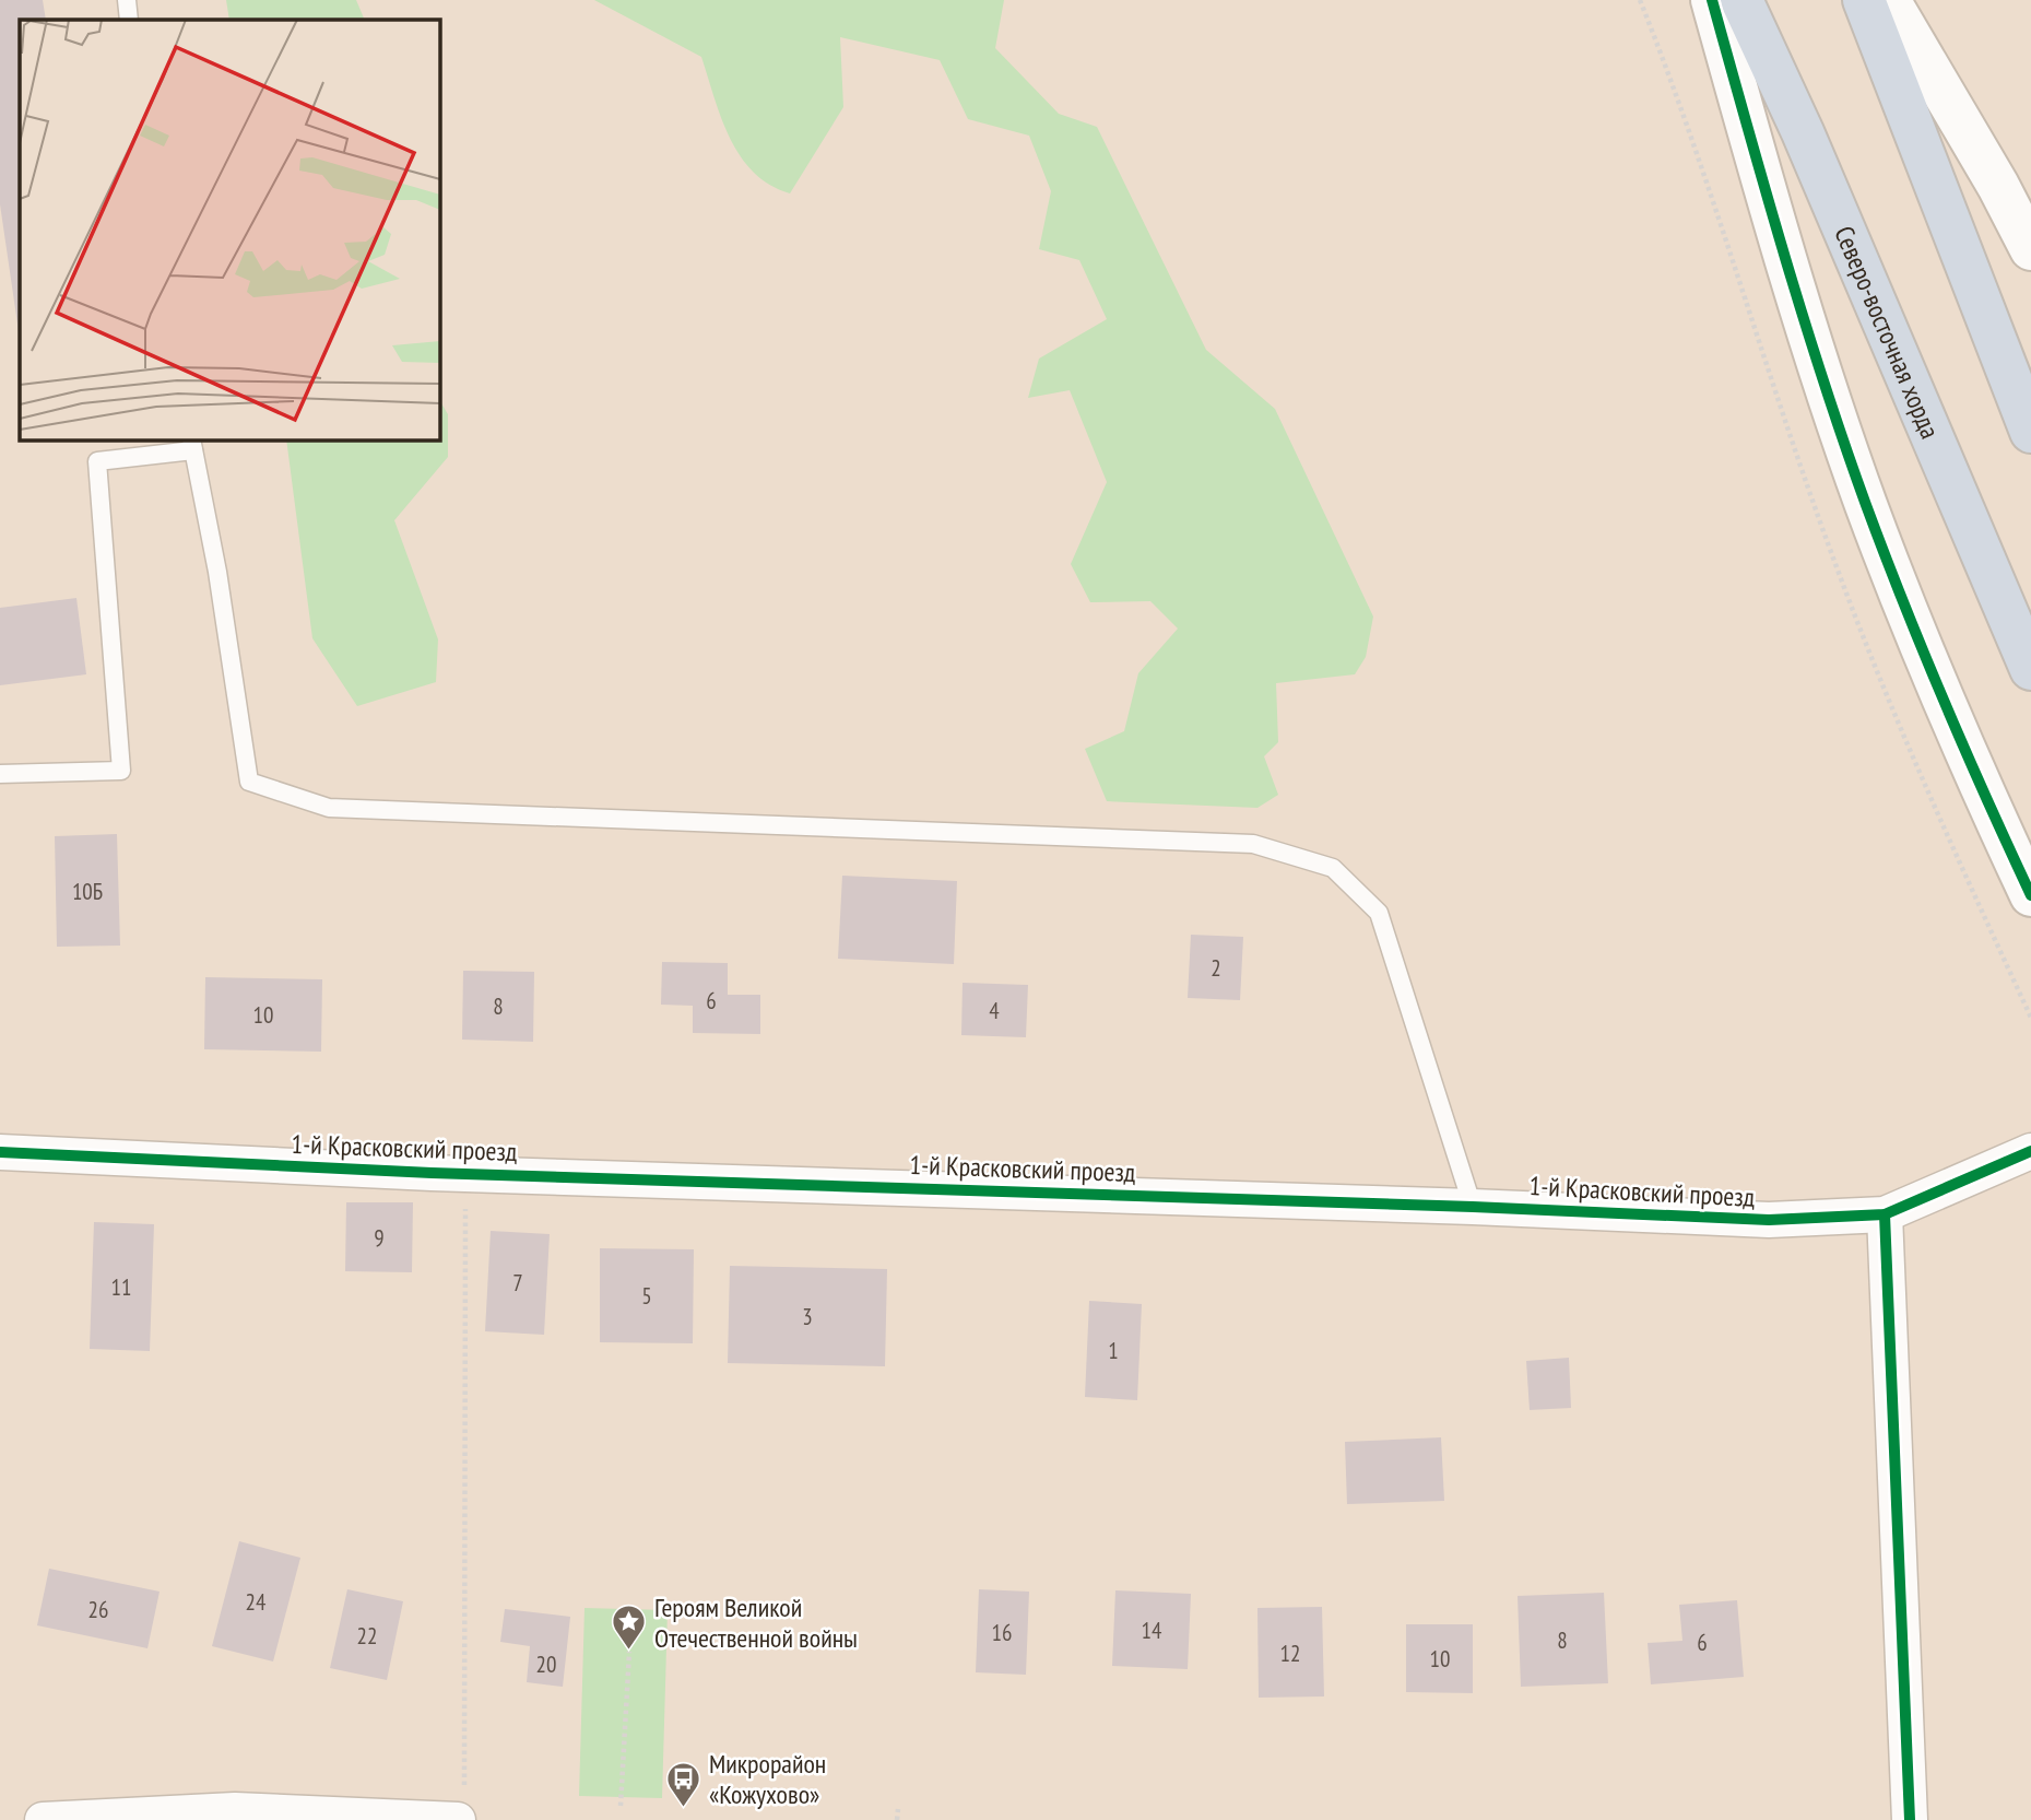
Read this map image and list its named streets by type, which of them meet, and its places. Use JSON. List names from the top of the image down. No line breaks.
{"streets":{"highway":["Северо-восточная хорда"],"street":["1-й Красковский проезд"]},"places":{"place":["Героям Великой Отечественной войны"],"bus stop":["Микрорайон «Кожухово»"]},"house_numbers":["10Б","2","6","8","4","10","9","7","11","5","3","1","24","26","14","16","22","8","6","12","10","20"]}
